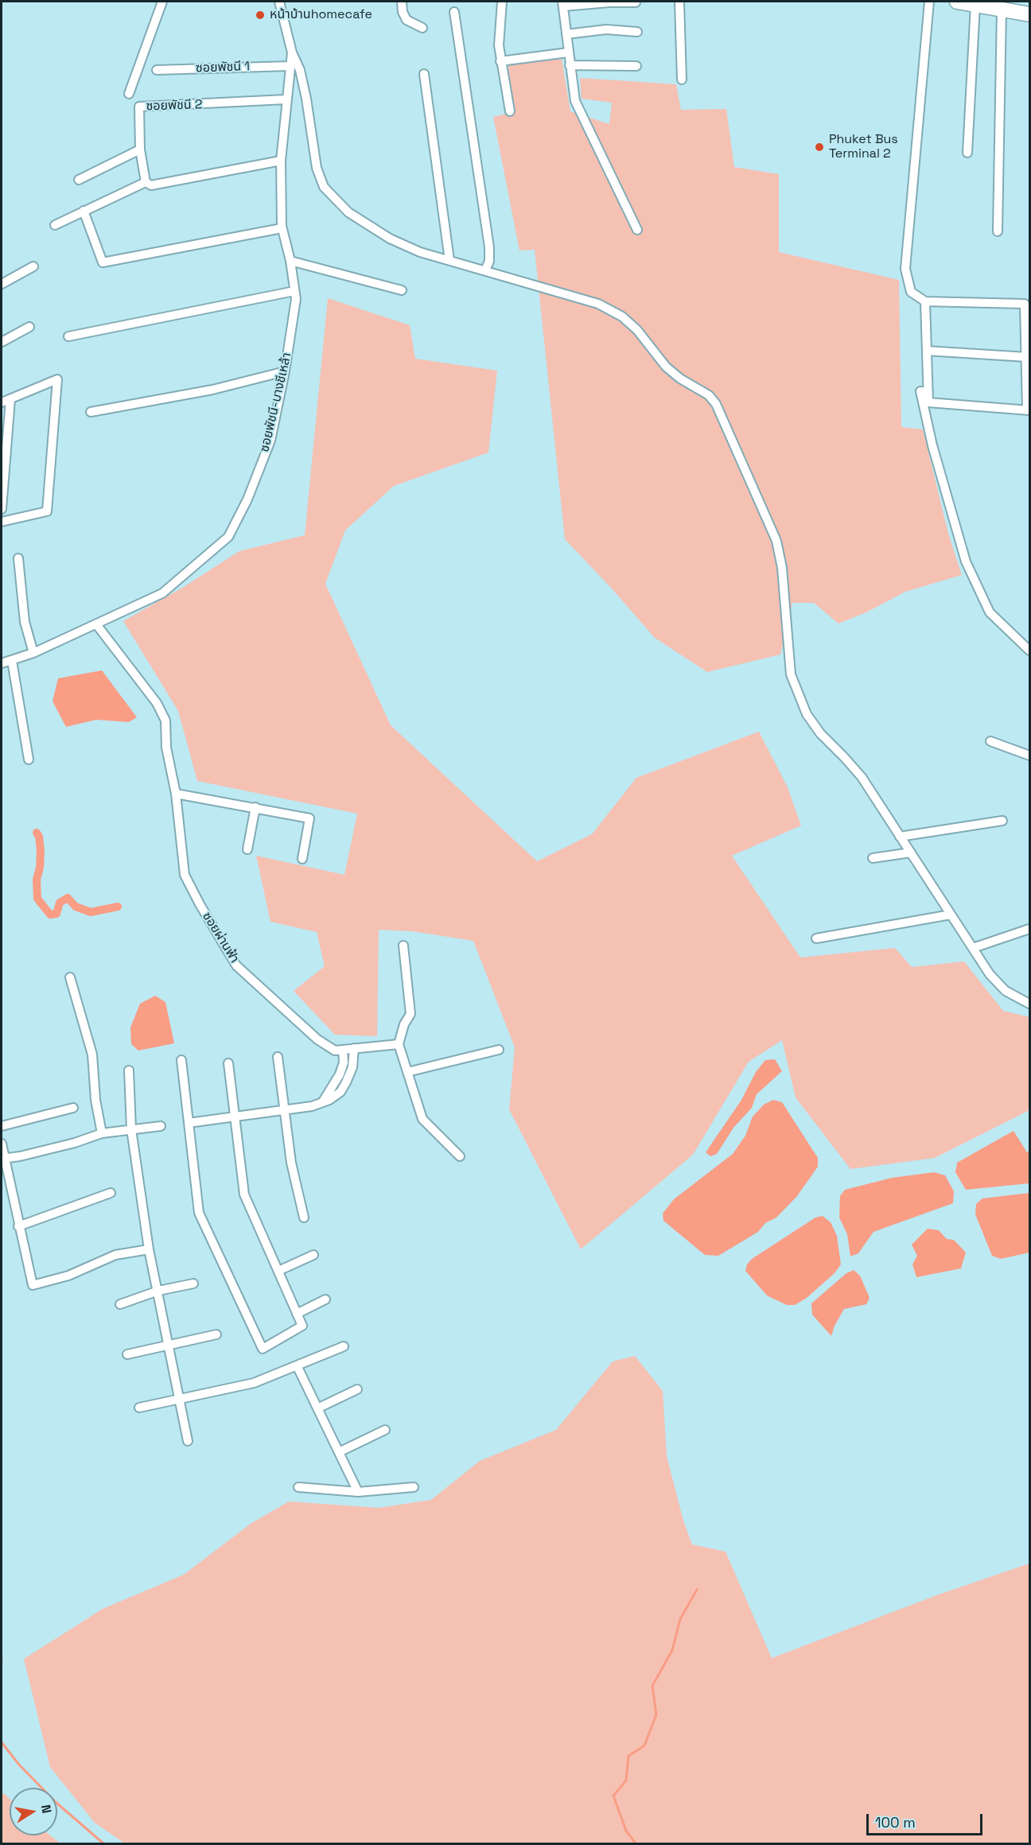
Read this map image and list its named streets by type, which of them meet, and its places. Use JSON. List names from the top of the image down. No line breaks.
{"streets":{"street":["ซอยพัชนี 1","ซอยพัชนี 2","ซอยพัชนี-บางชีเหล้า","ซอยผ่านฟ้า"]},"crossings":[["ซอยพัชนี 1","ซอยพัชนี-บางชีเหล้า"],["ซอยพัชนี 2","ซอยพัชนี-บางชีเหล้า"],["ซอยพัชนี-บางชีเหล้า","ซอยผ่านฟ้า"]],"places":["หน้าบ้านhomecafe","Phuket Bus Terminal 2"],"scale_bar":"100 m","north":"right"}
